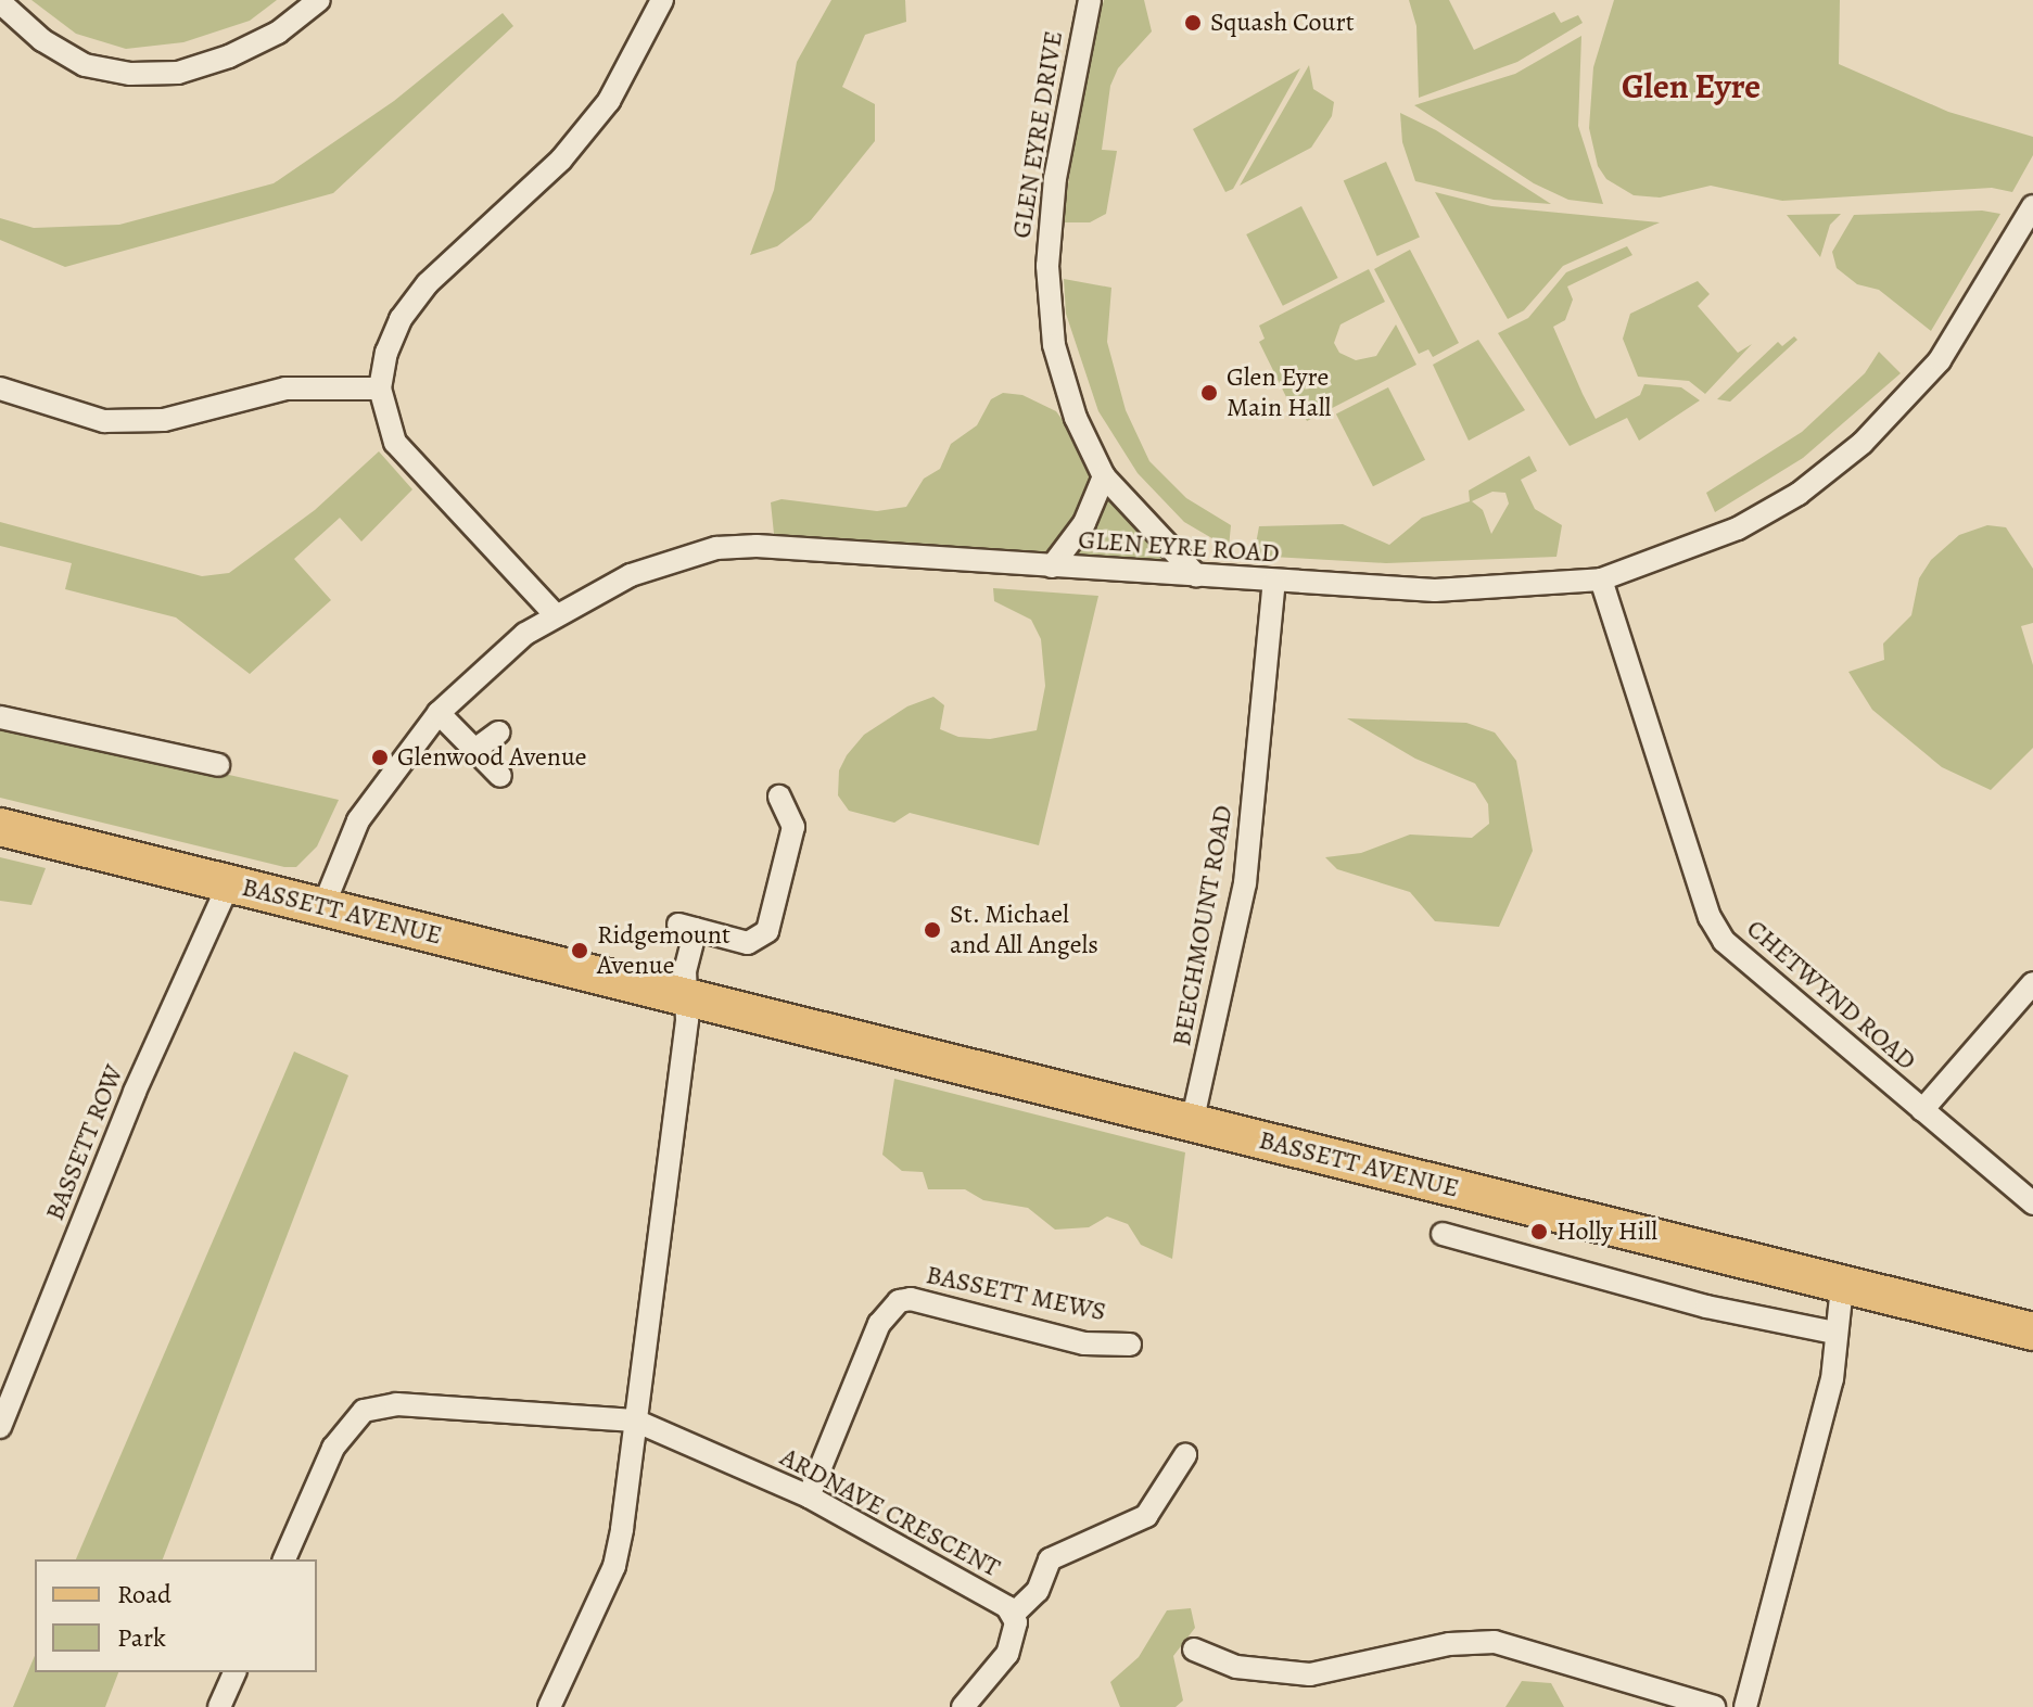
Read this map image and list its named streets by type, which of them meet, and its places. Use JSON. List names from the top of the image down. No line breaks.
{"streets":{"main road":["BASSETT AVENUE"],"street":["GLEN EYRE DRIVE","GLEN EYRE ROAD","BEECHMOUNT ROAD","CHETWYND ROAD","BASSETT ROW","BASSETT MEWS","ARDNAVE CRESCENT"]},"crossings":[["GLEN EYRE DRIVE","GLEN EYRE ROAD"],["GLEN EYRE ROAD","BASSETT AVENUE"],["GLEN EYRE ROAD","BEECHMOUNT ROAD"],["GLEN EYRE ROAD","CHETWYND ROAD"],["BASSETT AVENUE","BEECHMOUNT ROAD"],["BASSETT AVENUE","BASSETT ROW"],["BASSETT MEWS","ARDNAVE CRESCENT"]],"districts":["Glen Eyre"],"places":["Squash Court","Glen Eyre Main Hall","Glenwood Avenue","St. Michael and All Angels","Ridgemount Avenue","Holly Hill"],"legend":["Road","Park"]}
